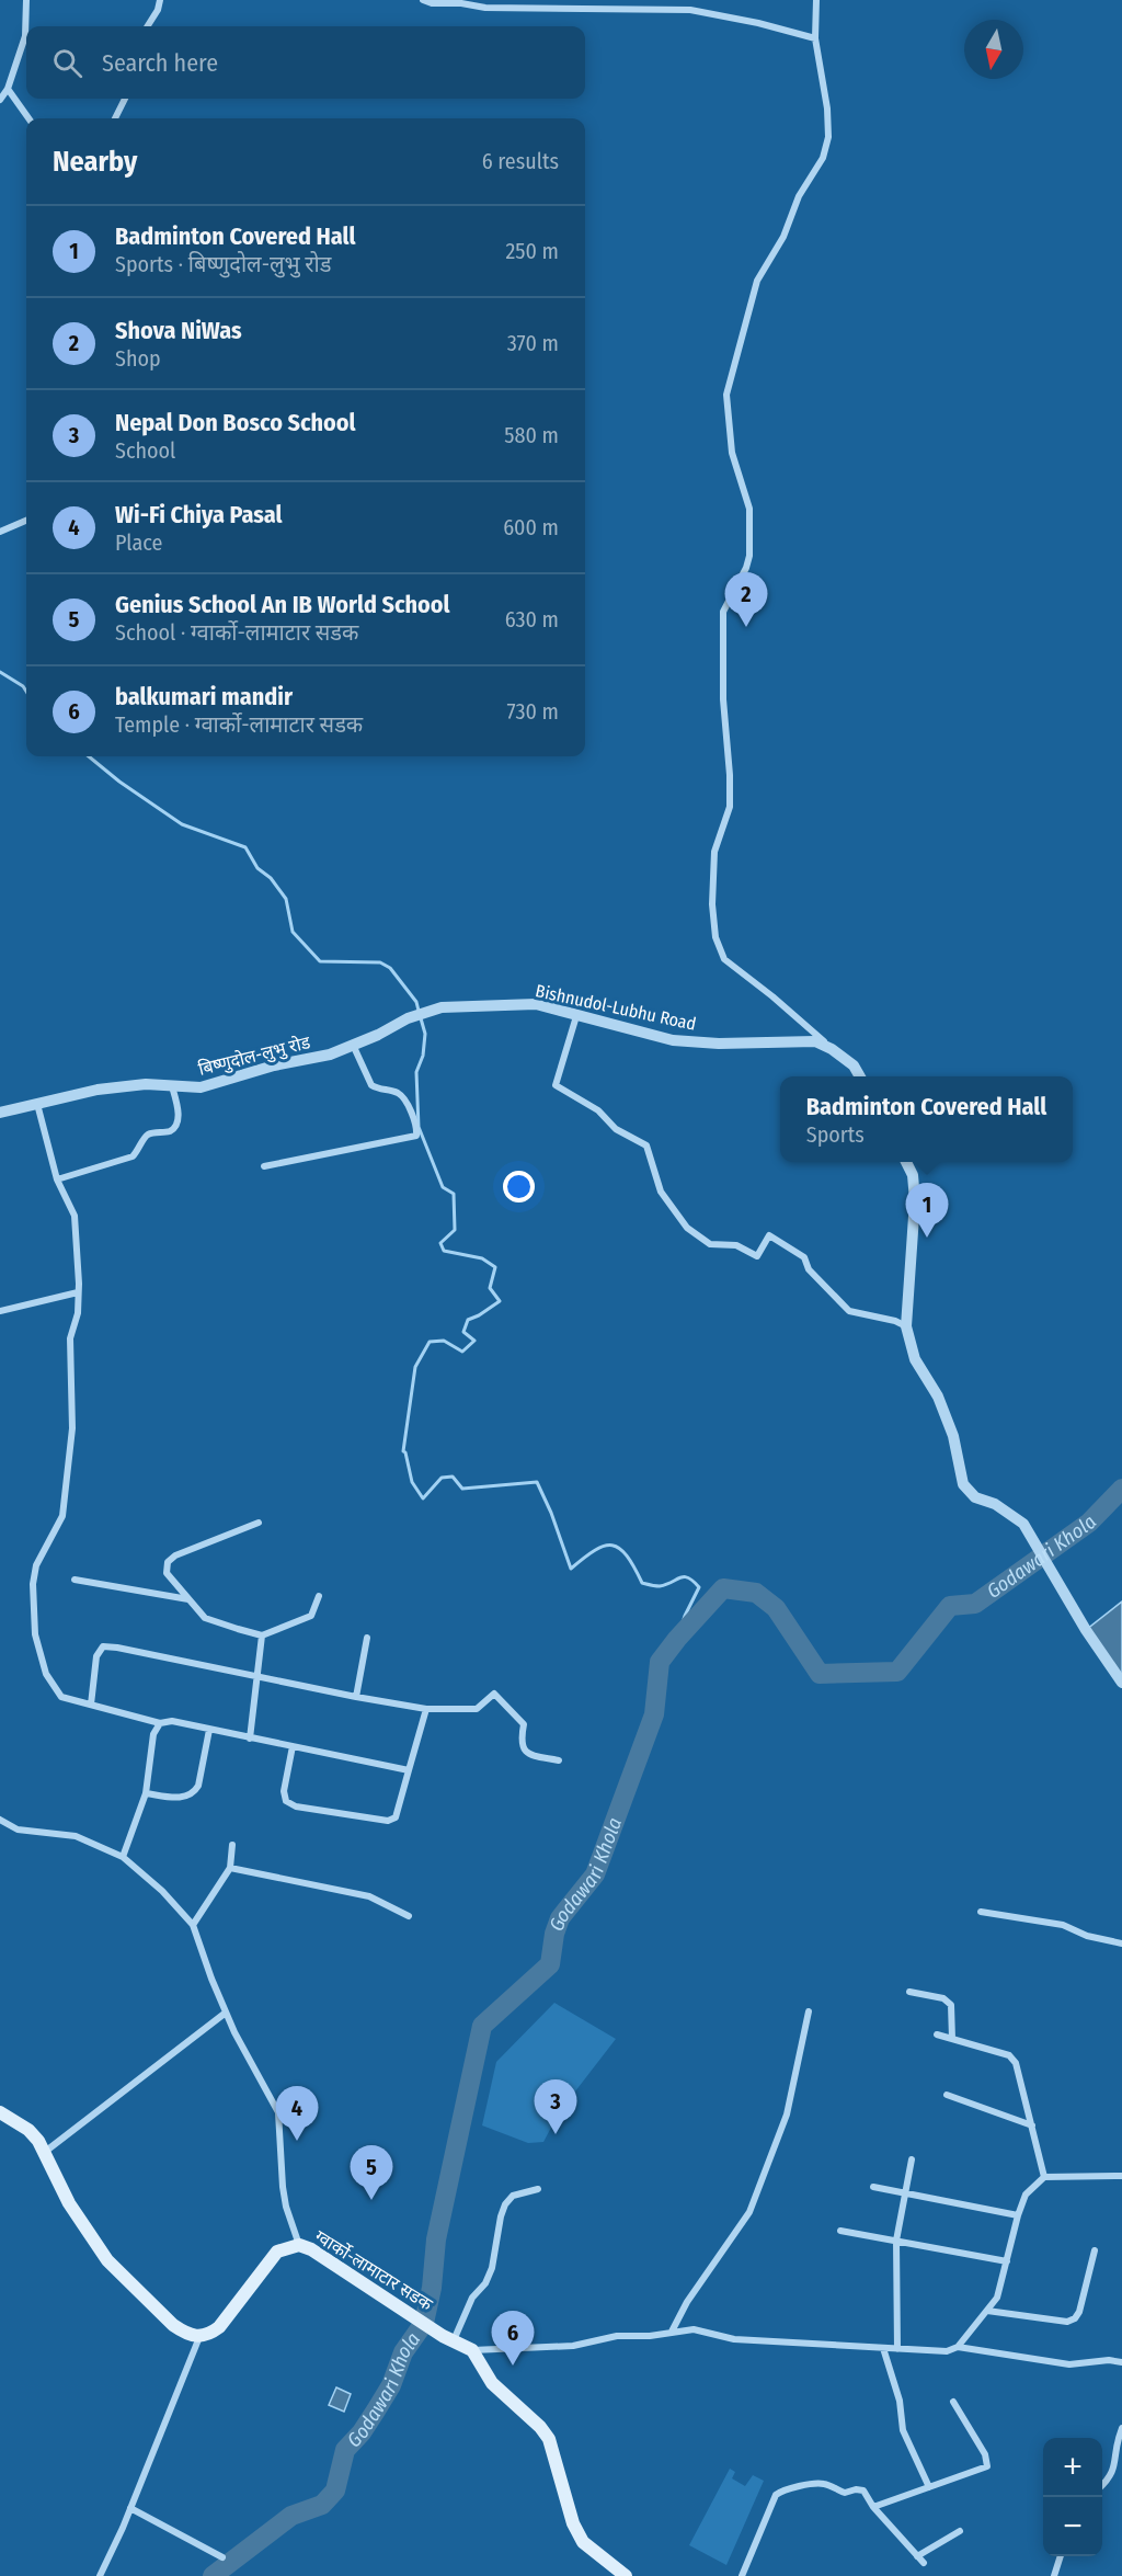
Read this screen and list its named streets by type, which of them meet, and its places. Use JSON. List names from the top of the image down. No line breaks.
{"streets":{"main road":["ग्वार्को-लामाटार सडक"],"street":["Bishnudol-Lubhu Road","बिष्णुदोल-लुभु रोड"]},"crossings":[["Bishnudol-Lubhu Road","बिष्णुदोल-लुभु रोड"]],"water":["Godawari Khola"],"north":"bottom","page":{"search":"Search here","heading":["Nearby","6 results"],"list":[{"mark":"1","name":"Badminton Covered Hall","note":"Sports · बिष्णुदोल-लुभु रोड","value":"250 m"},{"mark":"2","name":"Shova NiWas","note":"Shop","value":"370 m"},{"mark":"3","name":"Nepal Don Bosco School","note":"School","value":"580 m"},{"mark":"4","name":"Wi-Fi Chiya Pasal","note":"Place","value":"600 m"},{"mark":"5","name":"Genius School An IB World School","note":"School · ग्वार्को-लामाटार सडक","value":"630 m"},{"mark":"6","name":"balkumari mandir","note":"Temple · ग्वार्को-लामाटार सडक","value":"730 m"}],"pins":["2","1","3","4","5","6"],"popup":["Badminton Covered Hall","Sports"],"map_buttons":["+","−"]}}
